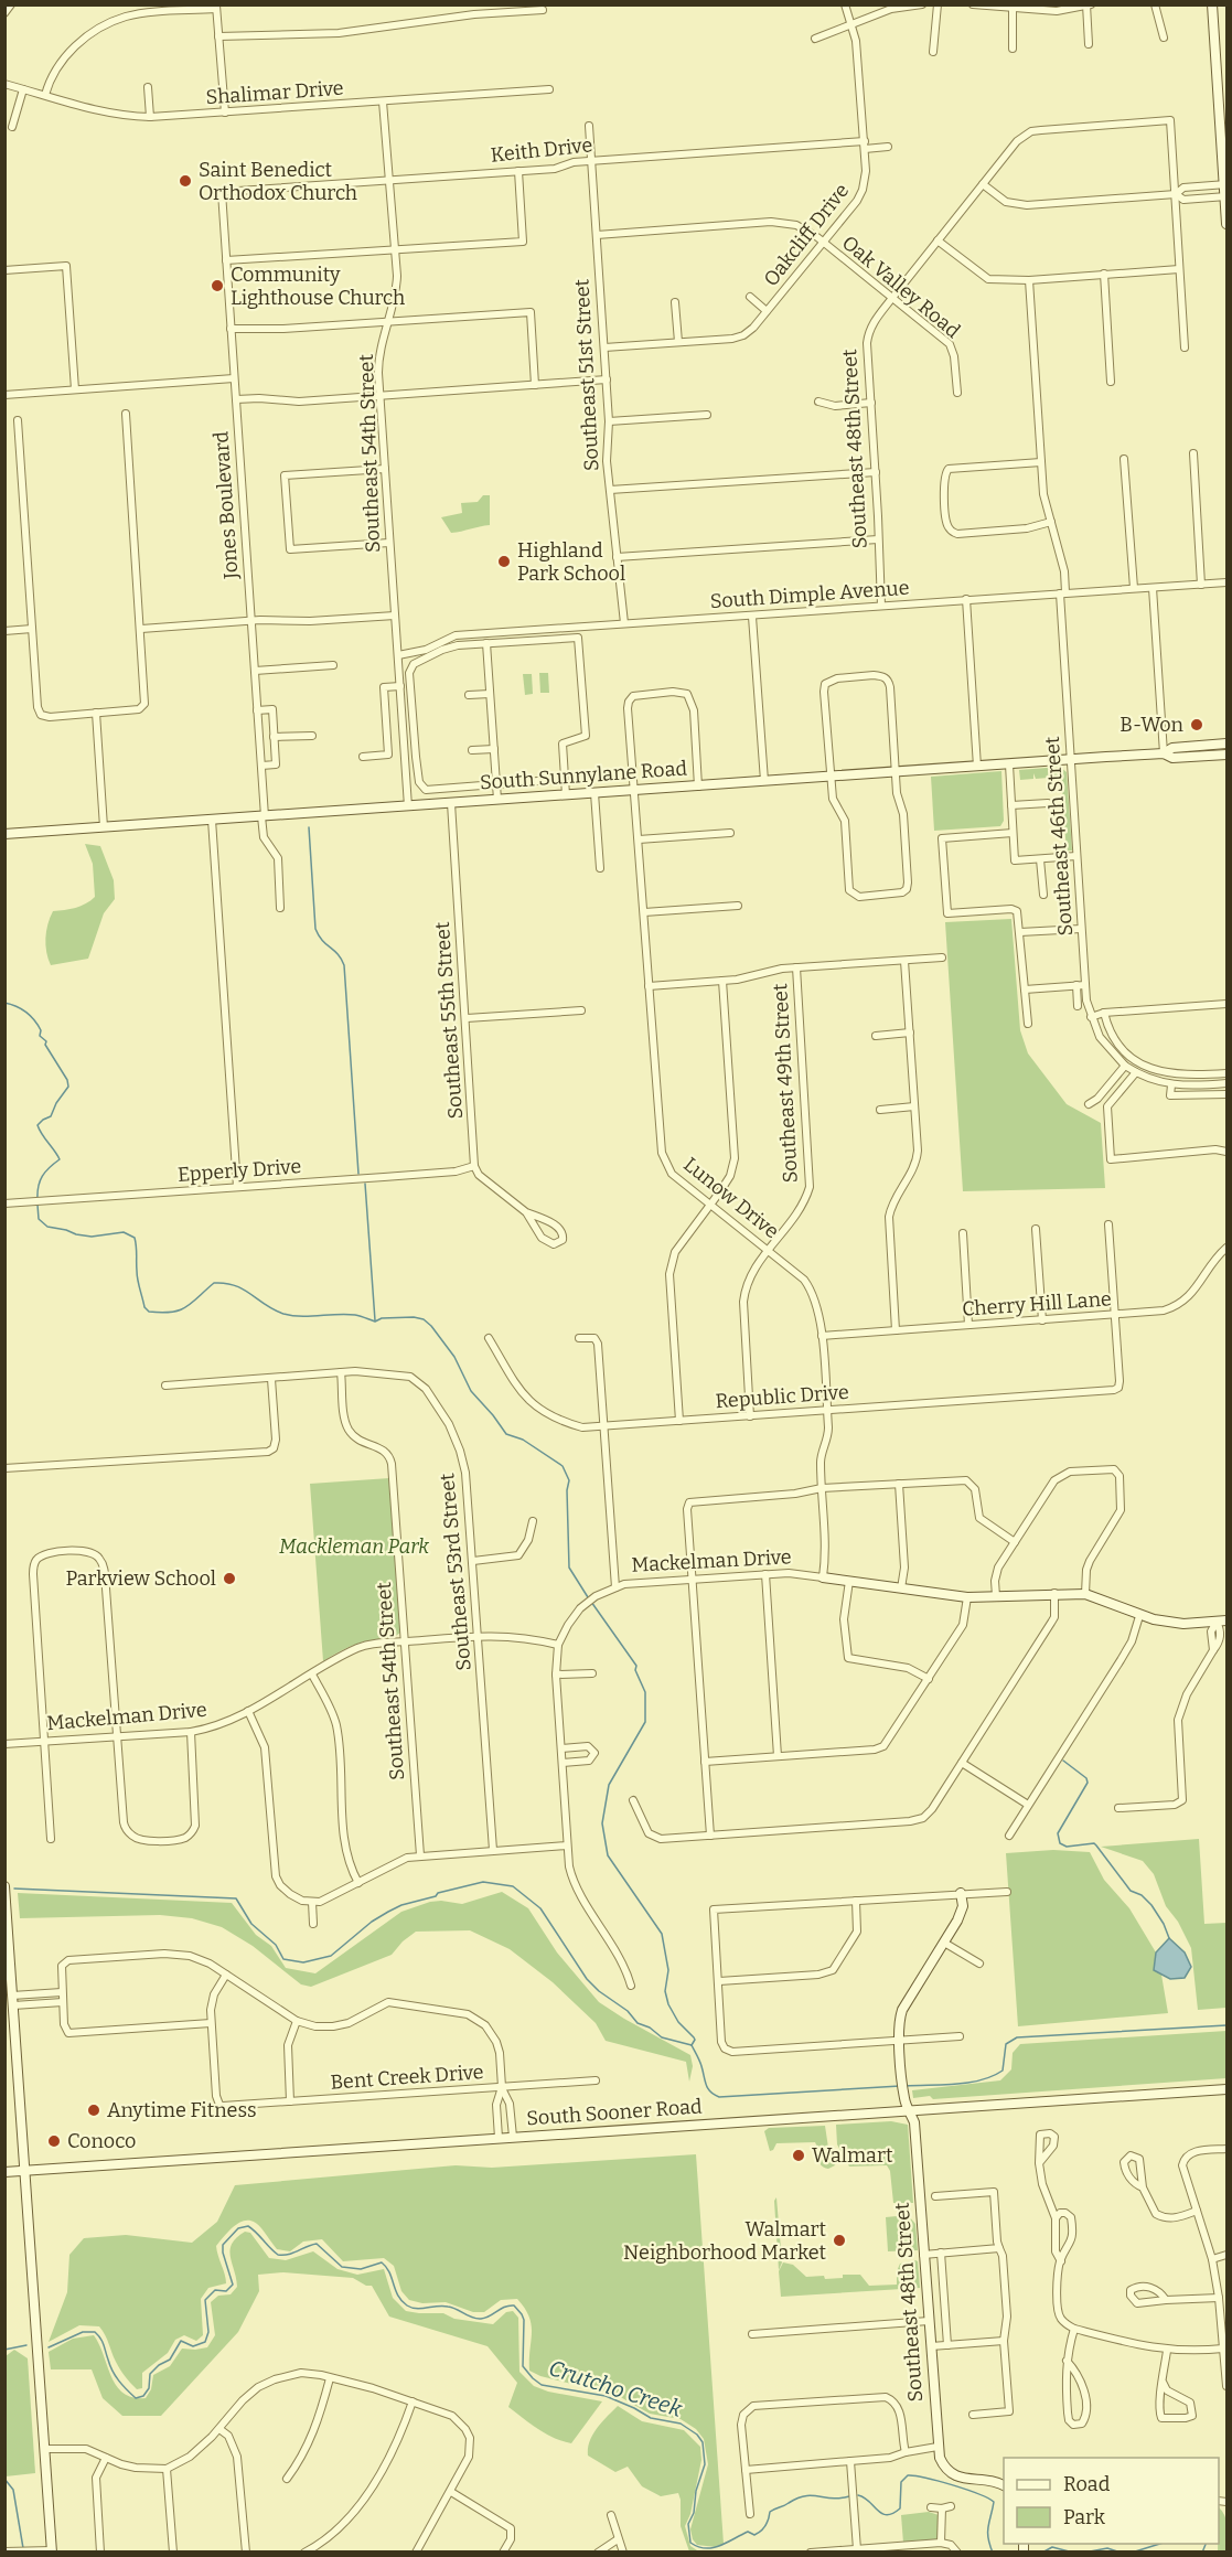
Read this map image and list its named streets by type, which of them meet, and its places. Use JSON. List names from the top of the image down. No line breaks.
{"streets":{"main road":["Southeast 48th Street","South Sunnylane Road","Mackelman Drive","South Sooner Road"],"street":["Shalimar Drive","Keith Drive","Oakcliff Drive","Oak Valley Road","Southeast 51st Street","Southeast 54th Street","Jones Boulevard","South Dimple Avenue","Southeast 46th Street","Southeast 55th Street","Southeast 49th Street","Epperly Drive","Lunow Drive","Cherry Hill Lane","Republic Drive","Southeast 53rd Street","Bent Creek Drive"]},"crossings":[["Shalimar Drive","Southeast 54th Street"],["Keith Drive","Oakcliff Drive"],["Keith Drive","Southeast 51st Street"],["Keith Drive","Southeast 54th Street"],["Keith Drive","Jones Boulevard"],["Oakcliff Drive","Oak Valley Road"],["Oakcliff Drive","Southeast 51st Street"],["Oak Valley Road","Southeast 51st Street"],["Oak Valley Road","Southeast 48th Street"],["Southeast 51st Street","South Dimple Avenue"],["Southeast 48th Street","South Dimple Avenue"],["Southeast 48th Street","South Sooner Road"],["Southeast 54th Street","South Dimple Avenue"],["Southeast 54th Street","South Sunnylane Road"],["Southeast 54th Street","Mackelman Drive"],["Southeast 54th Street","Southeast 53rd Street"],["Jones Boulevard","South Sunnylane Road"],["South Dimple Avenue","Southeast 46th Street"],["South Sunnylane Road","Southeast 46th Street"],["South Sunnylane Road","Southeast 55th Street"],["South Sunnylane Road","Lunow Drive"],["Southeast 55th Street","Epperly Drive"],["Southeast 49th Street","Lunow Drive"],["Southeast 49th Street","Republic Drive"],["Lunow Drive","Cherry Hill Lane"],["Lunow Drive","Republic Drive"],["Lunow Drive","Mackelman Drive"],["Cherry Hill Lane","Republic Drive"],["Mackelman Drive","Southeast 53rd Street"]],"water":["Crutcho Creek"],"parks":["Mackleman Park"],"places":["Saint Benedict Orthodox Church","Community Lighthouse Church","Highland Park School","B-Won","Parkview School","Anytime Fitness","Conoco","Walmart","Walmart Neighborhood Market"],"legend":["Road","Park"]}
